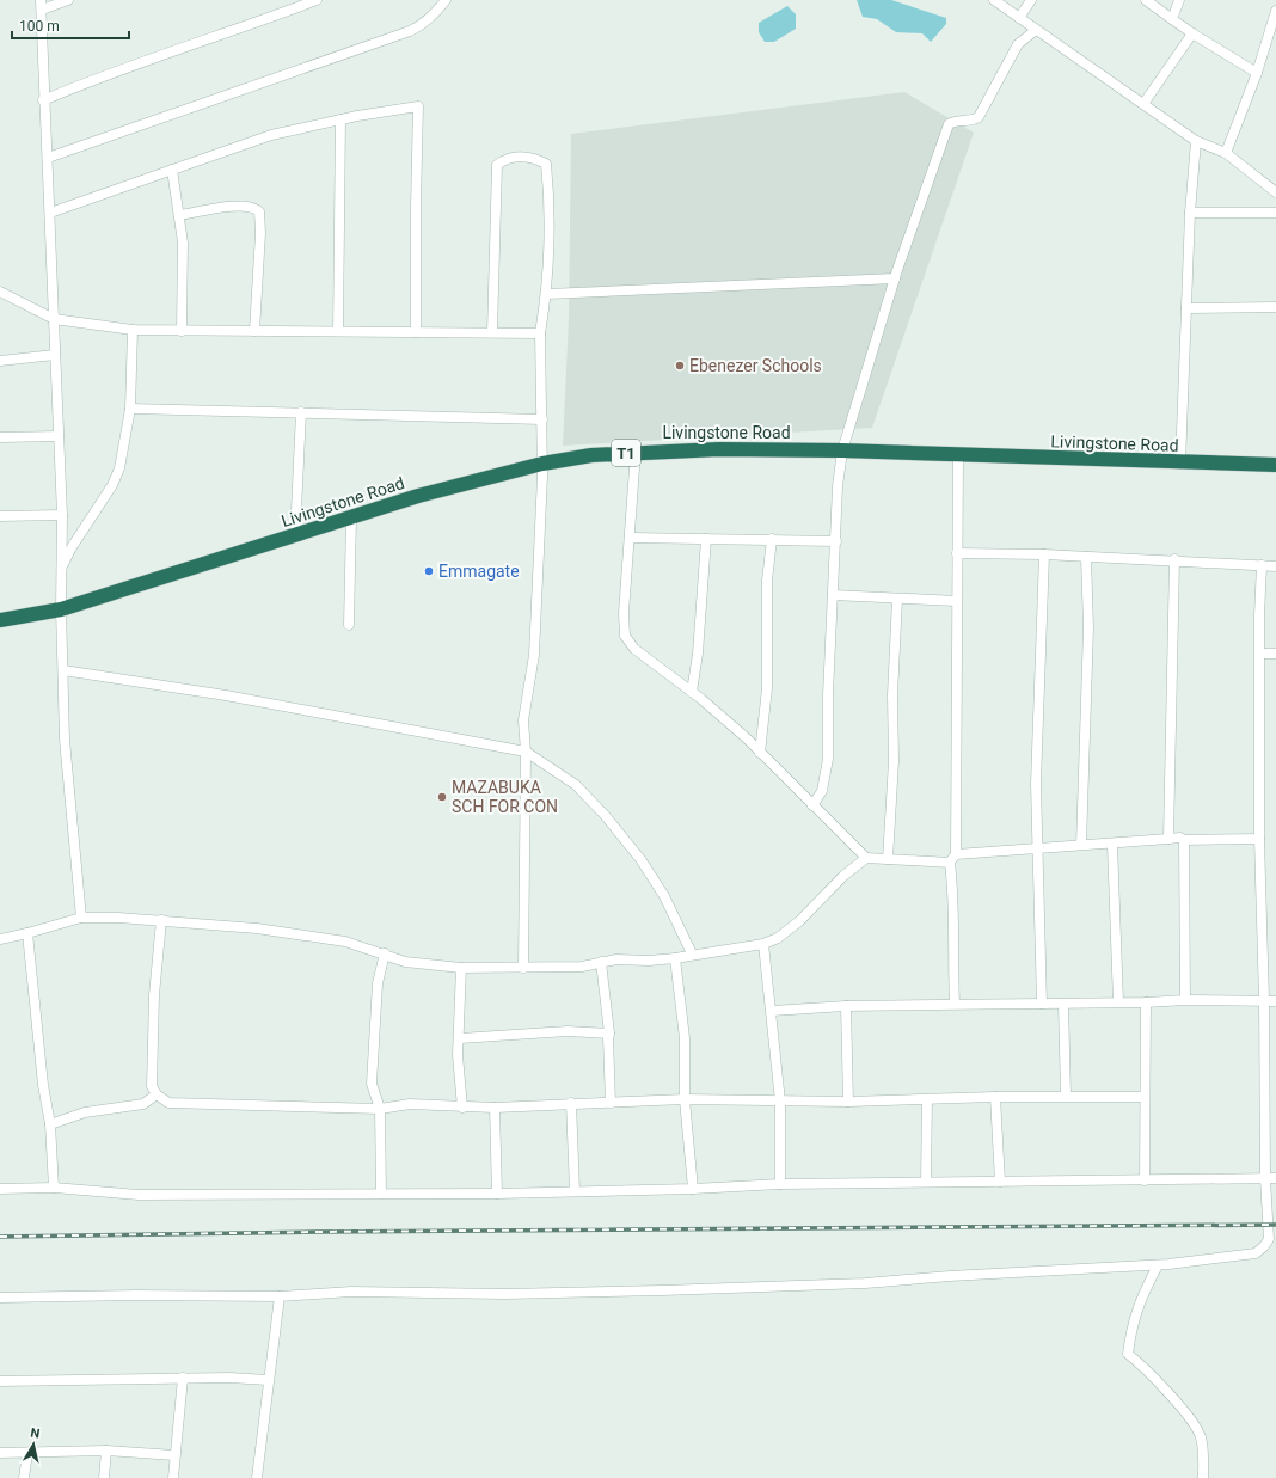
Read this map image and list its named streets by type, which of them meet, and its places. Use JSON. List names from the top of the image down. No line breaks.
{"streets":{"highway":["Livingstone Road","T1"]},"places":["Ebenezer Schools","Emmagate","MAZABUKA SCH FOR CON"],"scale_bar":"100 m","north":"top"}
